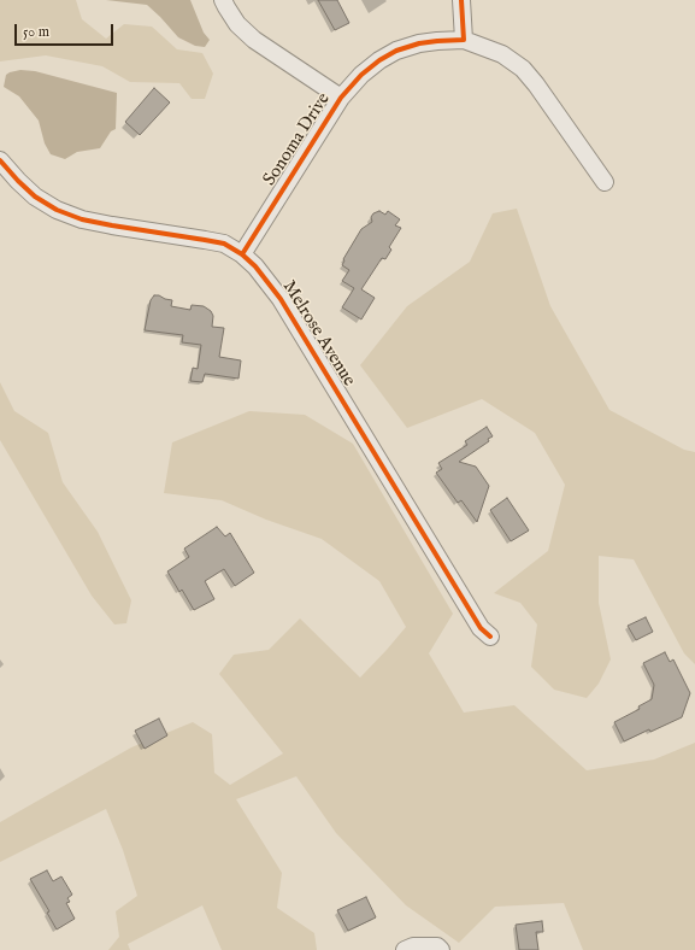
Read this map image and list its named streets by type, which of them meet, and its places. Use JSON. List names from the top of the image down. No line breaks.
{"streets":{"street":["Sonoma Drive","Melrose Avenue"]},"crossings":[["Sonoma Drive","Melrose Avenue"]],"scale_bar":"50 m"}
